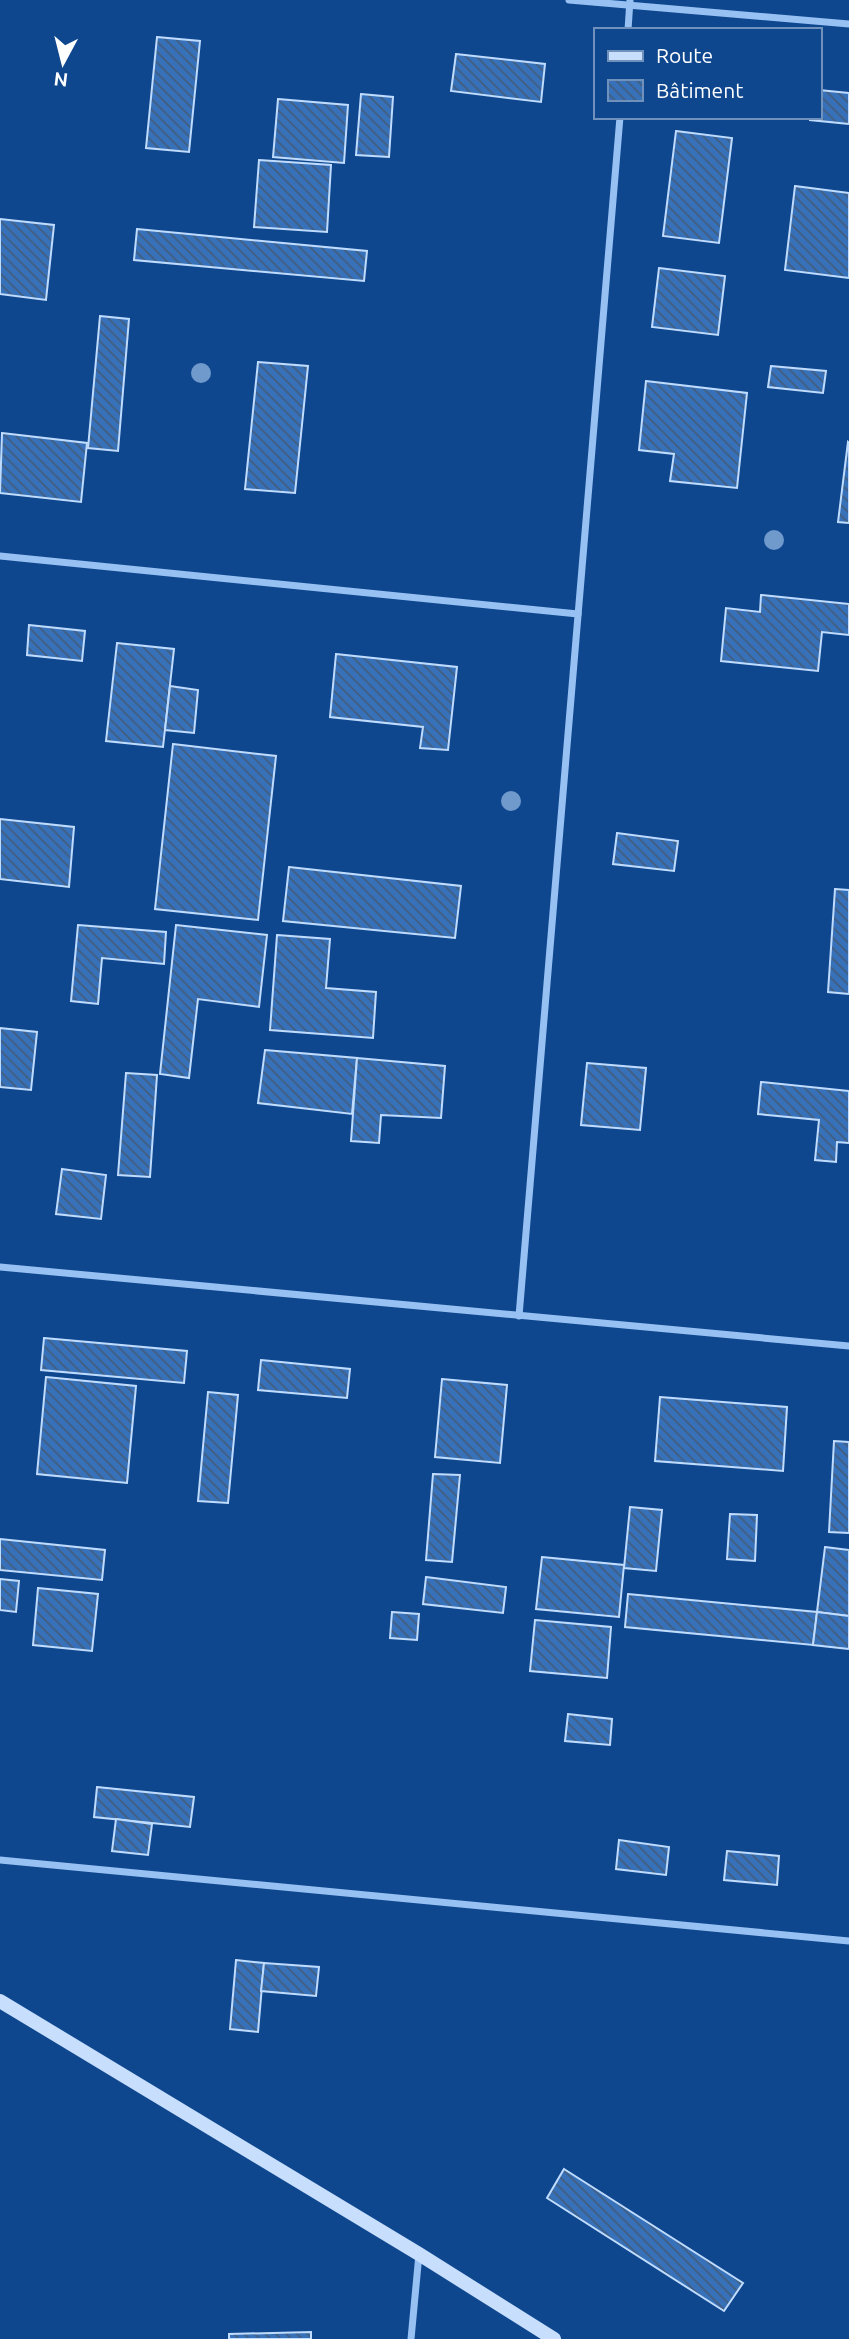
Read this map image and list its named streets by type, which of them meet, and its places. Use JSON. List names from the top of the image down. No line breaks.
{"legend":["Route","Bâtiment"],"north":"bottom"}
